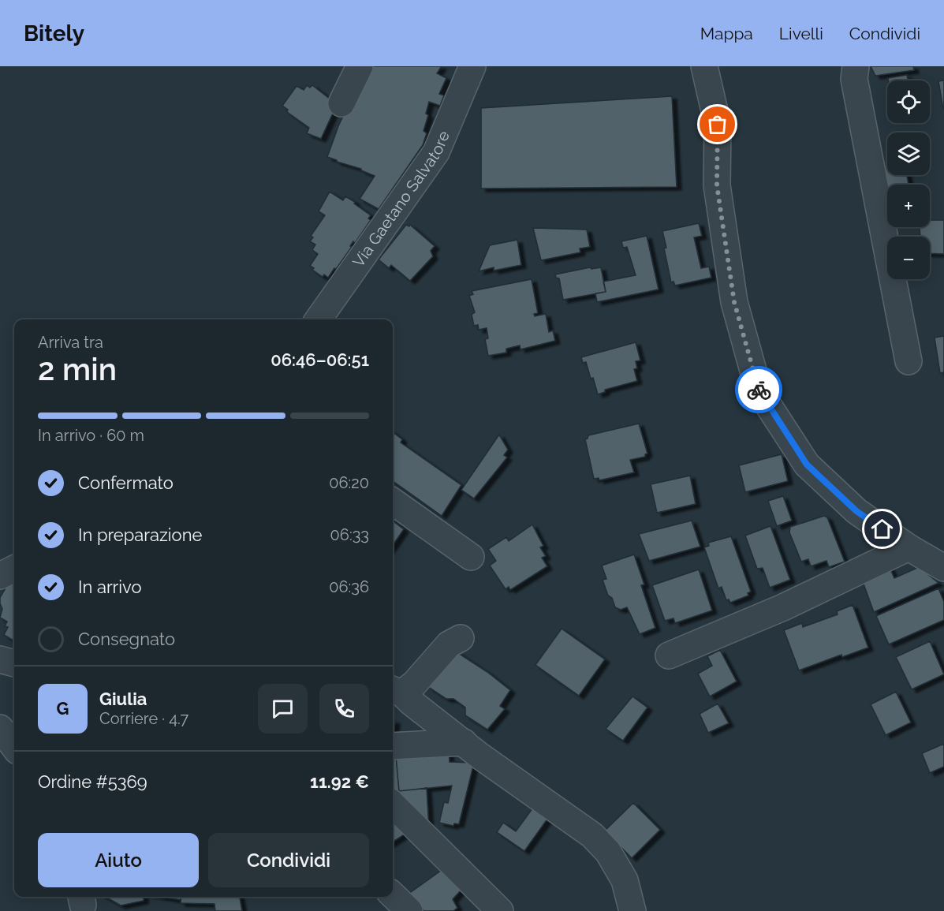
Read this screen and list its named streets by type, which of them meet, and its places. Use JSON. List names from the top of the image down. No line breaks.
{"streets":{"street":["Via Gaetano Salvatore"]},"page":{"header":"Bitely","nav":["Mappa","Livelli","Condividi"],"map_buttons":["+","−"],"heading":["2 min","Arriva tra","06:46–06:51"],"panel":["Giulia","Corriere · 4.7","Ordine #5369","11.92 €"],"bar":"In arrivo · 60 m","list":[["Confermato","06:20"],["In preparazione","06:33"],["In arrivo","06:36"],"Consegnato"],"round":"G","buttons":["Aiuto","Condividi"]}}
